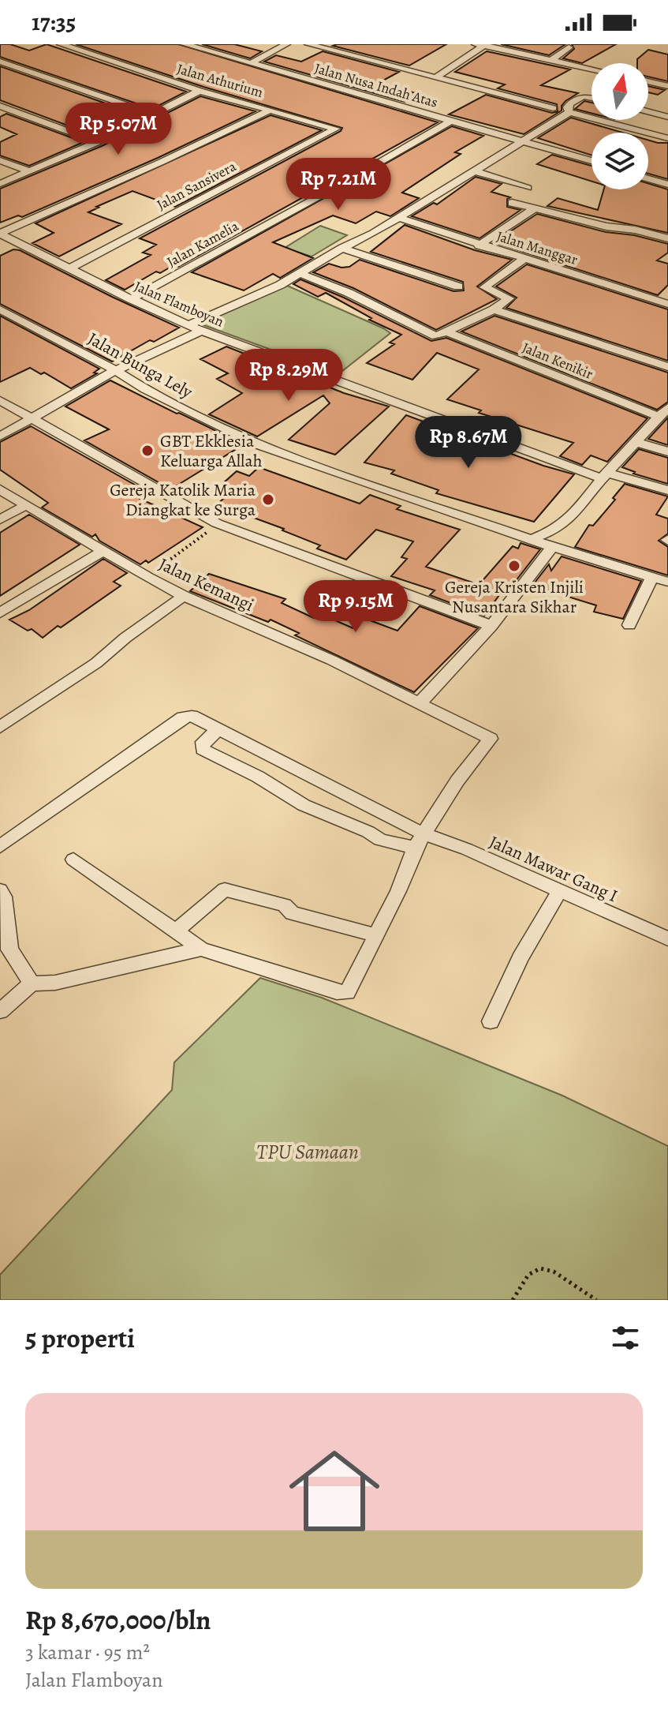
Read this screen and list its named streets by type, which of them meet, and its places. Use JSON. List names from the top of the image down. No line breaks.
{"streets":{"street":["Jalan Athurium","Jalan Nusa Indah Atas","Jalan Sansivera","Jalan Kamelia","Jalan Manggar","Jalan Flamboyan","Jalan Kenikir","Jalan Bunga Lely","Jalan Kemangi","Jalan Mawar Gang I"]},"crossings":[["Jalan Athurium","Jalan Sansivera"],["Jalan Nusa Indah Atas","Jalan Kamelia"],["Jalan Sansivera","Jalan Flamboyan"],["Jalan Kamelia","Jalan Flamboyan"],["Jalan Kemangi","Jalan Mawar Gang I"]],"parks":["TPU Samaan"],"places":["GBT Ekklesia Keluarga Allah","Gereja Katolik Maria Diangkat ke Surga","Gereja Kristen Injili Nusantara Sikhar"],"north":"top","page":{"status":"17:35","price":["Rp 5.07M","Rp 7.21M","Rp 8.29M","Rp 8.67M","Rp 9.15M"],"heading":"5 properti","list":[{"name":"Rp 8,670,000/bln","note":"3 kamar · 95 m² · Jalan Flamboyan"}]}}
